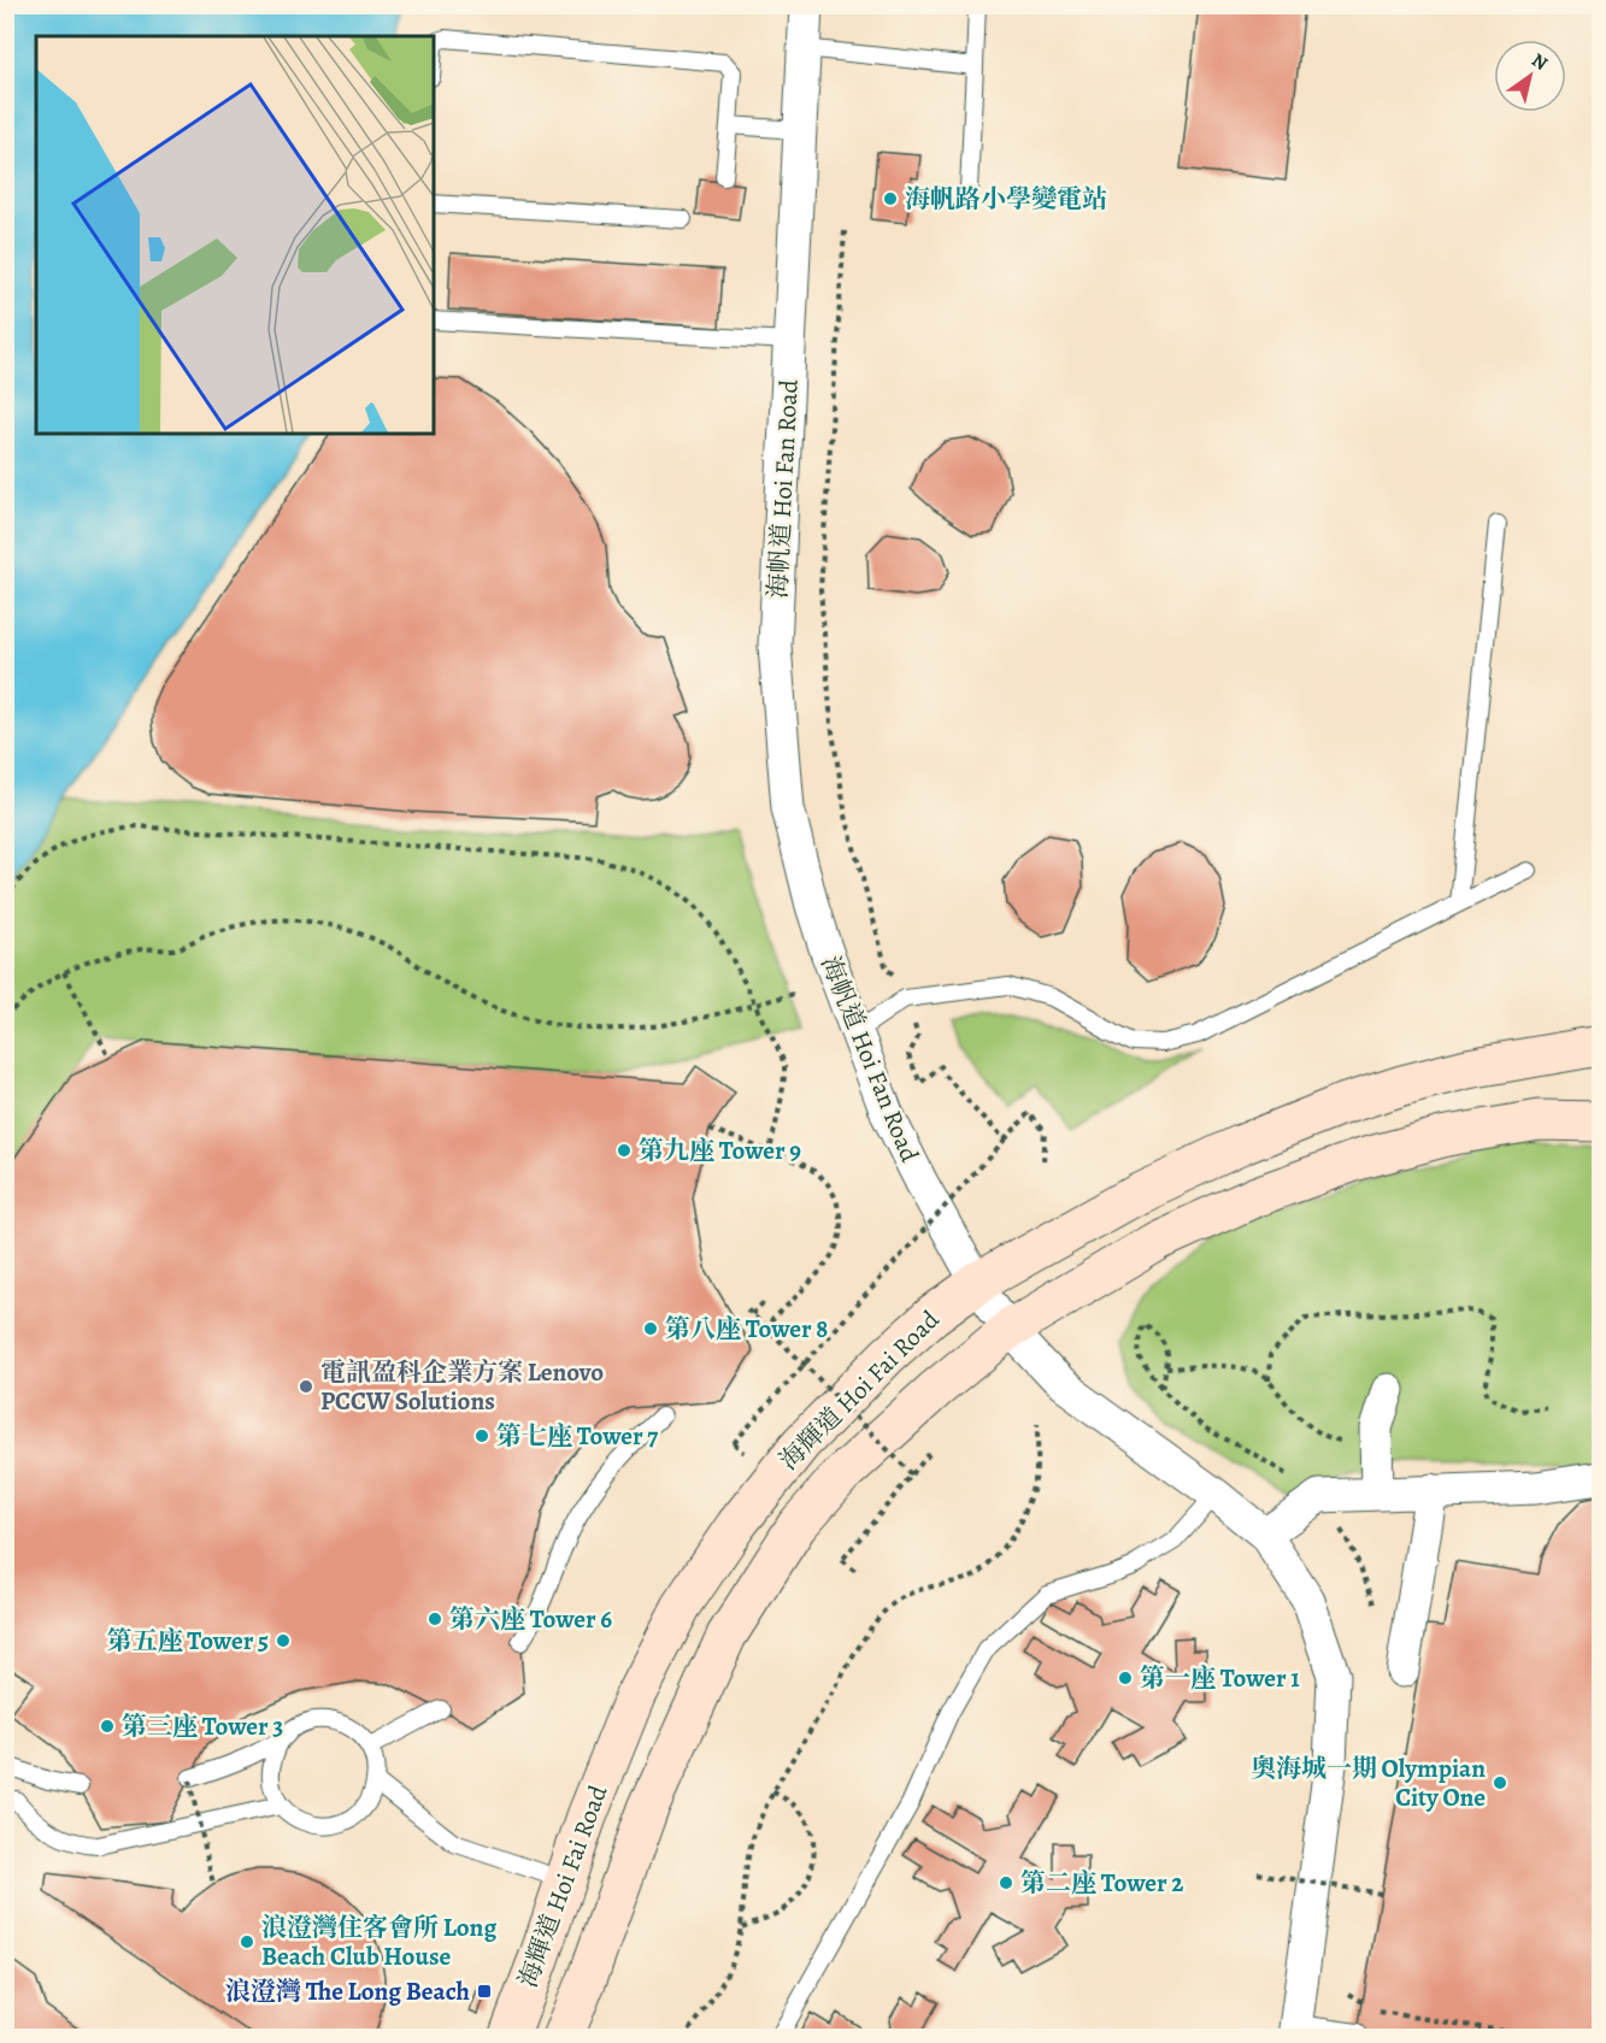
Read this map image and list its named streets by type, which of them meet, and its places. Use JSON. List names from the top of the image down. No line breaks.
{"streets":{"street":["海帆道 Hoi Fan Road","海輝道 Hoi Fai Road"]},"crossings":[["海帆道 Hoi Fan Road","海輝道 Hoi Fai Road"]],"places":{"other":["海帆路小學變電站","第九座 Tower 9","第八座 Tower 8","電訊盈科企業方案 Lenovo PCCW Solutions","第七座 Tower 7","第六座 Tower 6","第五座 Tower 5","第一座 Tower 1","第三座 Tower 3","奧海城一期 Olympian City One","第二座 Tower 2","浪澄灣住客會所 Long Beach Club House"],"transit":["浪澄灣 The Long Beach"]},"north":"top right"}
